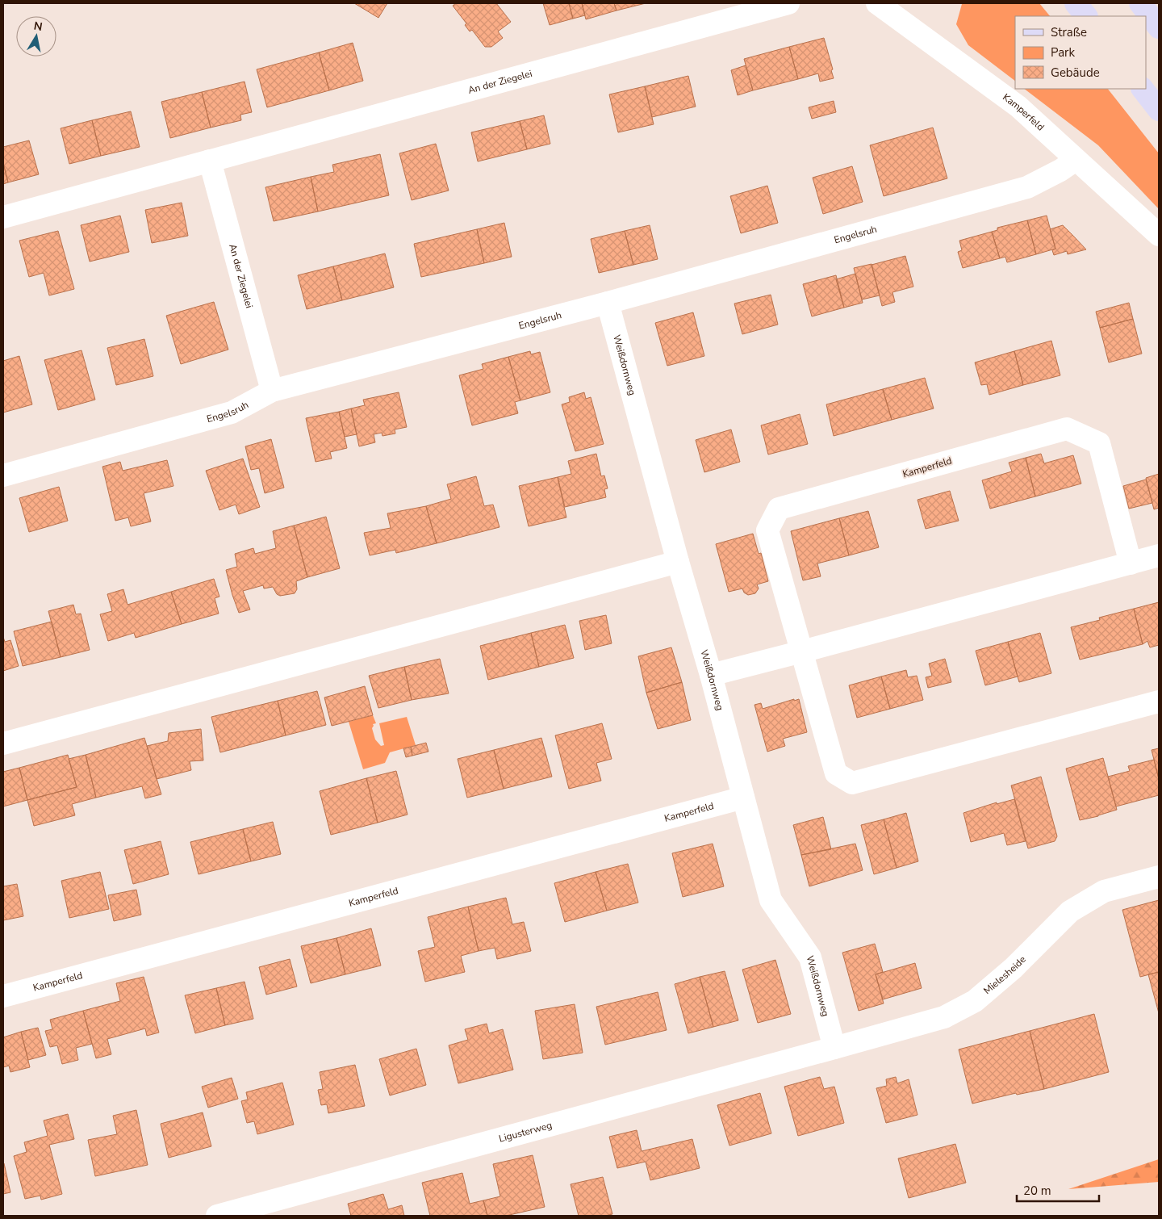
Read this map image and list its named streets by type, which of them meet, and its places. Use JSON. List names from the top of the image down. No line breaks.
{"streets":{"street":["An der Ziegelei","Kamperfeld","Engelsruh","Weißdornweg","Mielesheide","Ligusterweg"]},"crossings":[["An der Ziegelei","Engelsruh"],["Kamperfeld","Engelsruh"],["Kamperfeld","Weißdornweg"],["Engelsruh","Weißdornweg"],["Weißdornweg","Mielesheide"],["Weißdornweg","Ligusterweg"],["Mielesheide","Ligusterweg"]],"legend":["Straße","Park","Gebäude"],"scale_bar":"20 m","north":"top"}
